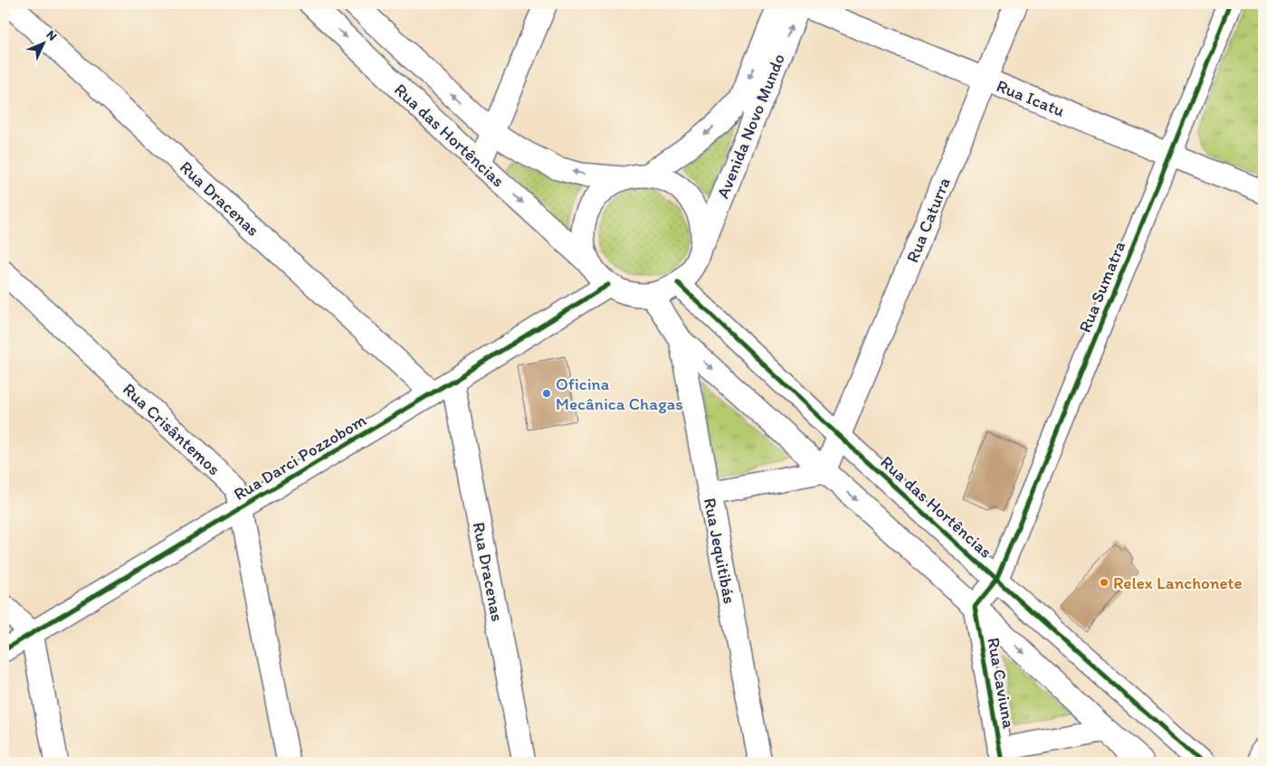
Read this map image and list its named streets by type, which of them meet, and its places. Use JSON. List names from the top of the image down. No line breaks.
{"streets":{"street":["Rua Icatu","Avenida Novo Mundo","Rua das Hortências","Rua Dracenas","Rua Caturra","Rua Sumatra","Rua Crisântemos","Rua Darci Pozzobom","Rua Jequitibás","Rua Caviuna"]},"crossings":[["Rua Icatu","Avenida Novo Mundo"],["Rua Icatu","Rua Caturra"],["Rua Icatu","Rua Sumatra"],["Avenida Novo Mundo","Rua das Hortências"],["Avenida Novo Mundo","Rua Darci Pozzobom"],["Rua das Hortências","Rua Caturra"],["Rua das Hortências","Rua Sumatra"],["Rua das Hortências","Rua Darci Pozzobom"],["Rua Dracenas","Rua Darci Pozzobom"],["Rua Sumatra","Rua Caviuna"],["Rua Crisântemos","Rua Darci Pozzobom"]],"places":["Oficina Mecânica Chagas","Relex Lanchonete"],"north":"top right"}
